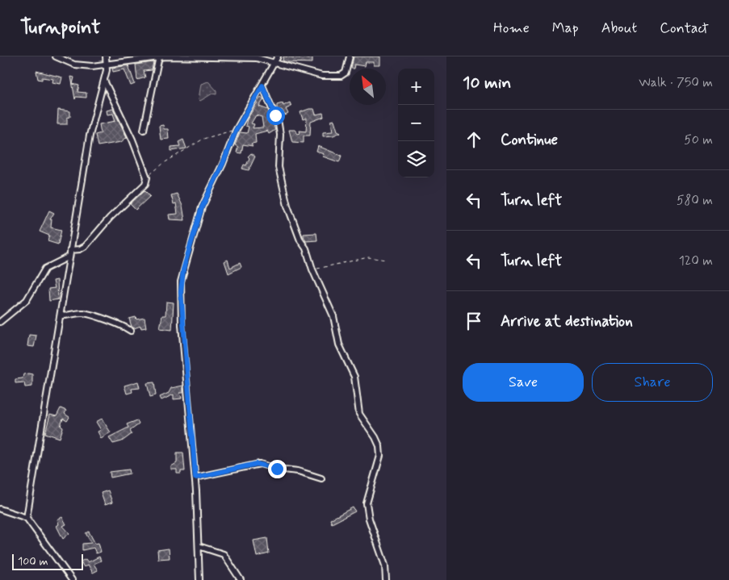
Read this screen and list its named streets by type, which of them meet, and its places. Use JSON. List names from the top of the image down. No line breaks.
{"scale_bar":"100 m","north":"top left","page":{"header":"Turnpoint","nav":["Home","Map","About","Contact"],"heading":["10 min","Walk · 750 m"],"map_buttons":["+","−"],"list":[["Continue","50 m"],["Turn left","580 m"],["Turn left","120 m"],"Arrive at destination"],"buttons":["Save","Share"],"scale":"100 m"}}
